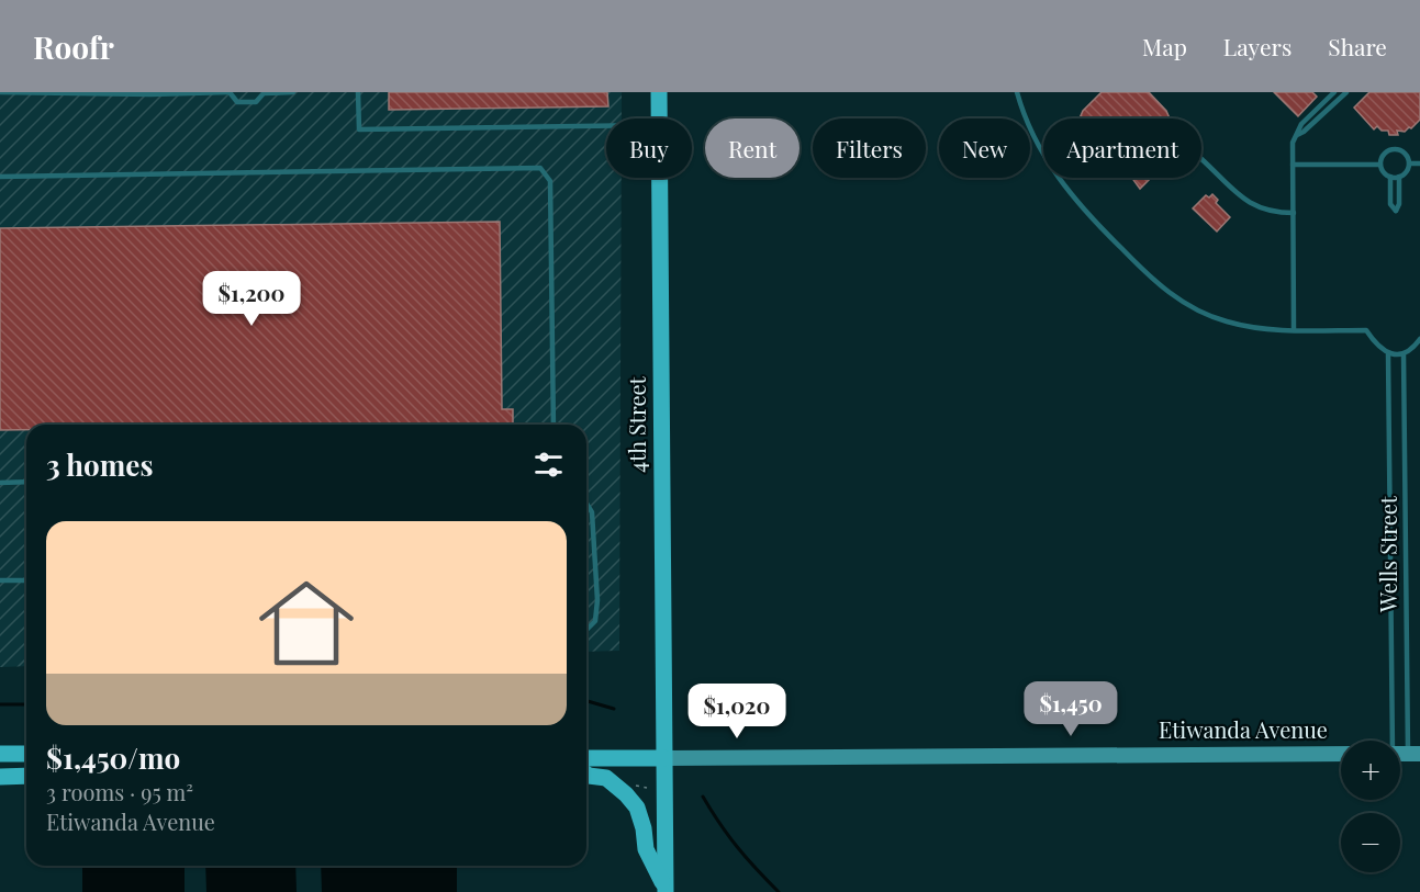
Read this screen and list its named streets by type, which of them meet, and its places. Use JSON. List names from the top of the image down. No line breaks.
{"streets":{"main road":["4th Street","Etiwanda Avenue"],"lane":["Wells Street"]},"crossings":[["4th Street","Etiwanda Avenue"]],"page":{"header":"Roofr","nav":["Map","Layers","Share"],"chip":["Buy","Rent","Filters","New","Apartment"],"price":["$1,200","$1,450","$1,020"],"heading":"3 homes","list":[{"name":"$1,450/mo","note":"3 rooms · 95 m² · Etiwanda Avenue"}],"map_buttons":["+","−"]}}
